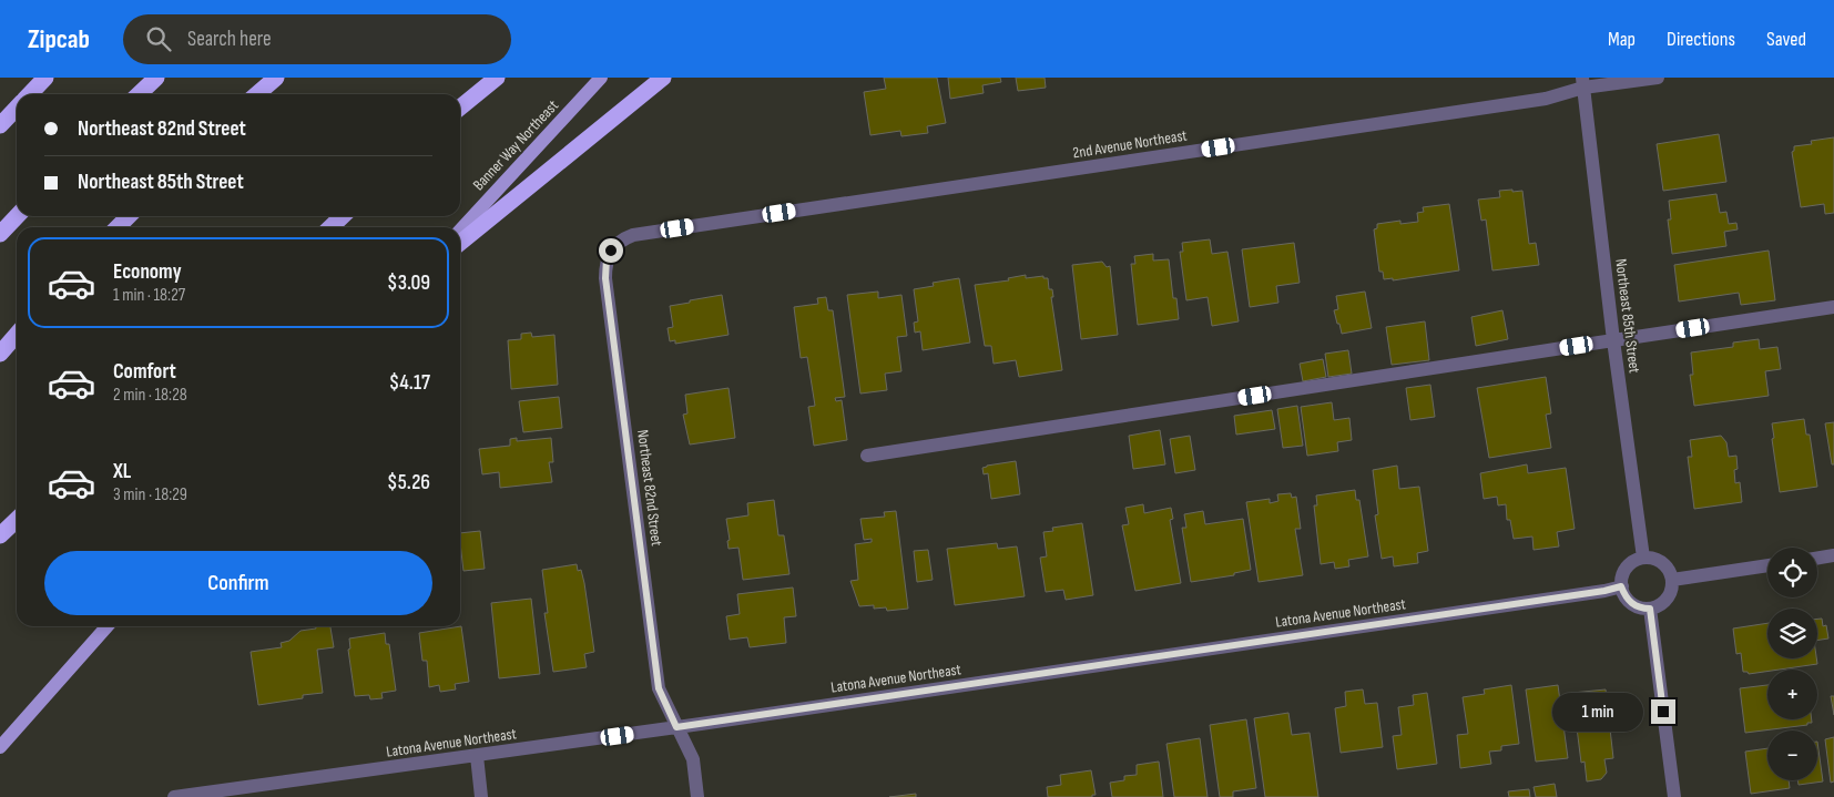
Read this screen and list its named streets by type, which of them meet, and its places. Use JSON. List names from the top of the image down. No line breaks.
{"streets":{"main road":["Banner Way Northeast"],"street":["2nd Avenue Northeast","Northeast 85th Street","Northeast 82nd Street","Latona Avenue Northeast"]},"crossings":[["2nd Avenue Northeast","Northeast 85th Street"],["2nd Avenue Northeast","Northeast 82nd Street"],["Northeast 85th Street","Latona Avenue Northeast"],["Northeast 82nd Street","Latona Avenue Northeast"]],"page":{"header":"Zipcab","search":"Search here","nav":["Map","Directions","Saved"],"banner":["Northeast 82nd Street","Northeast 85th Street"],"list":[{"name":"Economy","note":"1 min · 18:27","value":"$3.09"},{"name":"Comfort","note":"2 min · 18:28","value":"$4.17"},{"name":"XL","note":"3 min · 18:29","value":"$5.26"}],"buttons":"Confirm","map_buttons":["+","−"],"bubble":"1 min"}}
